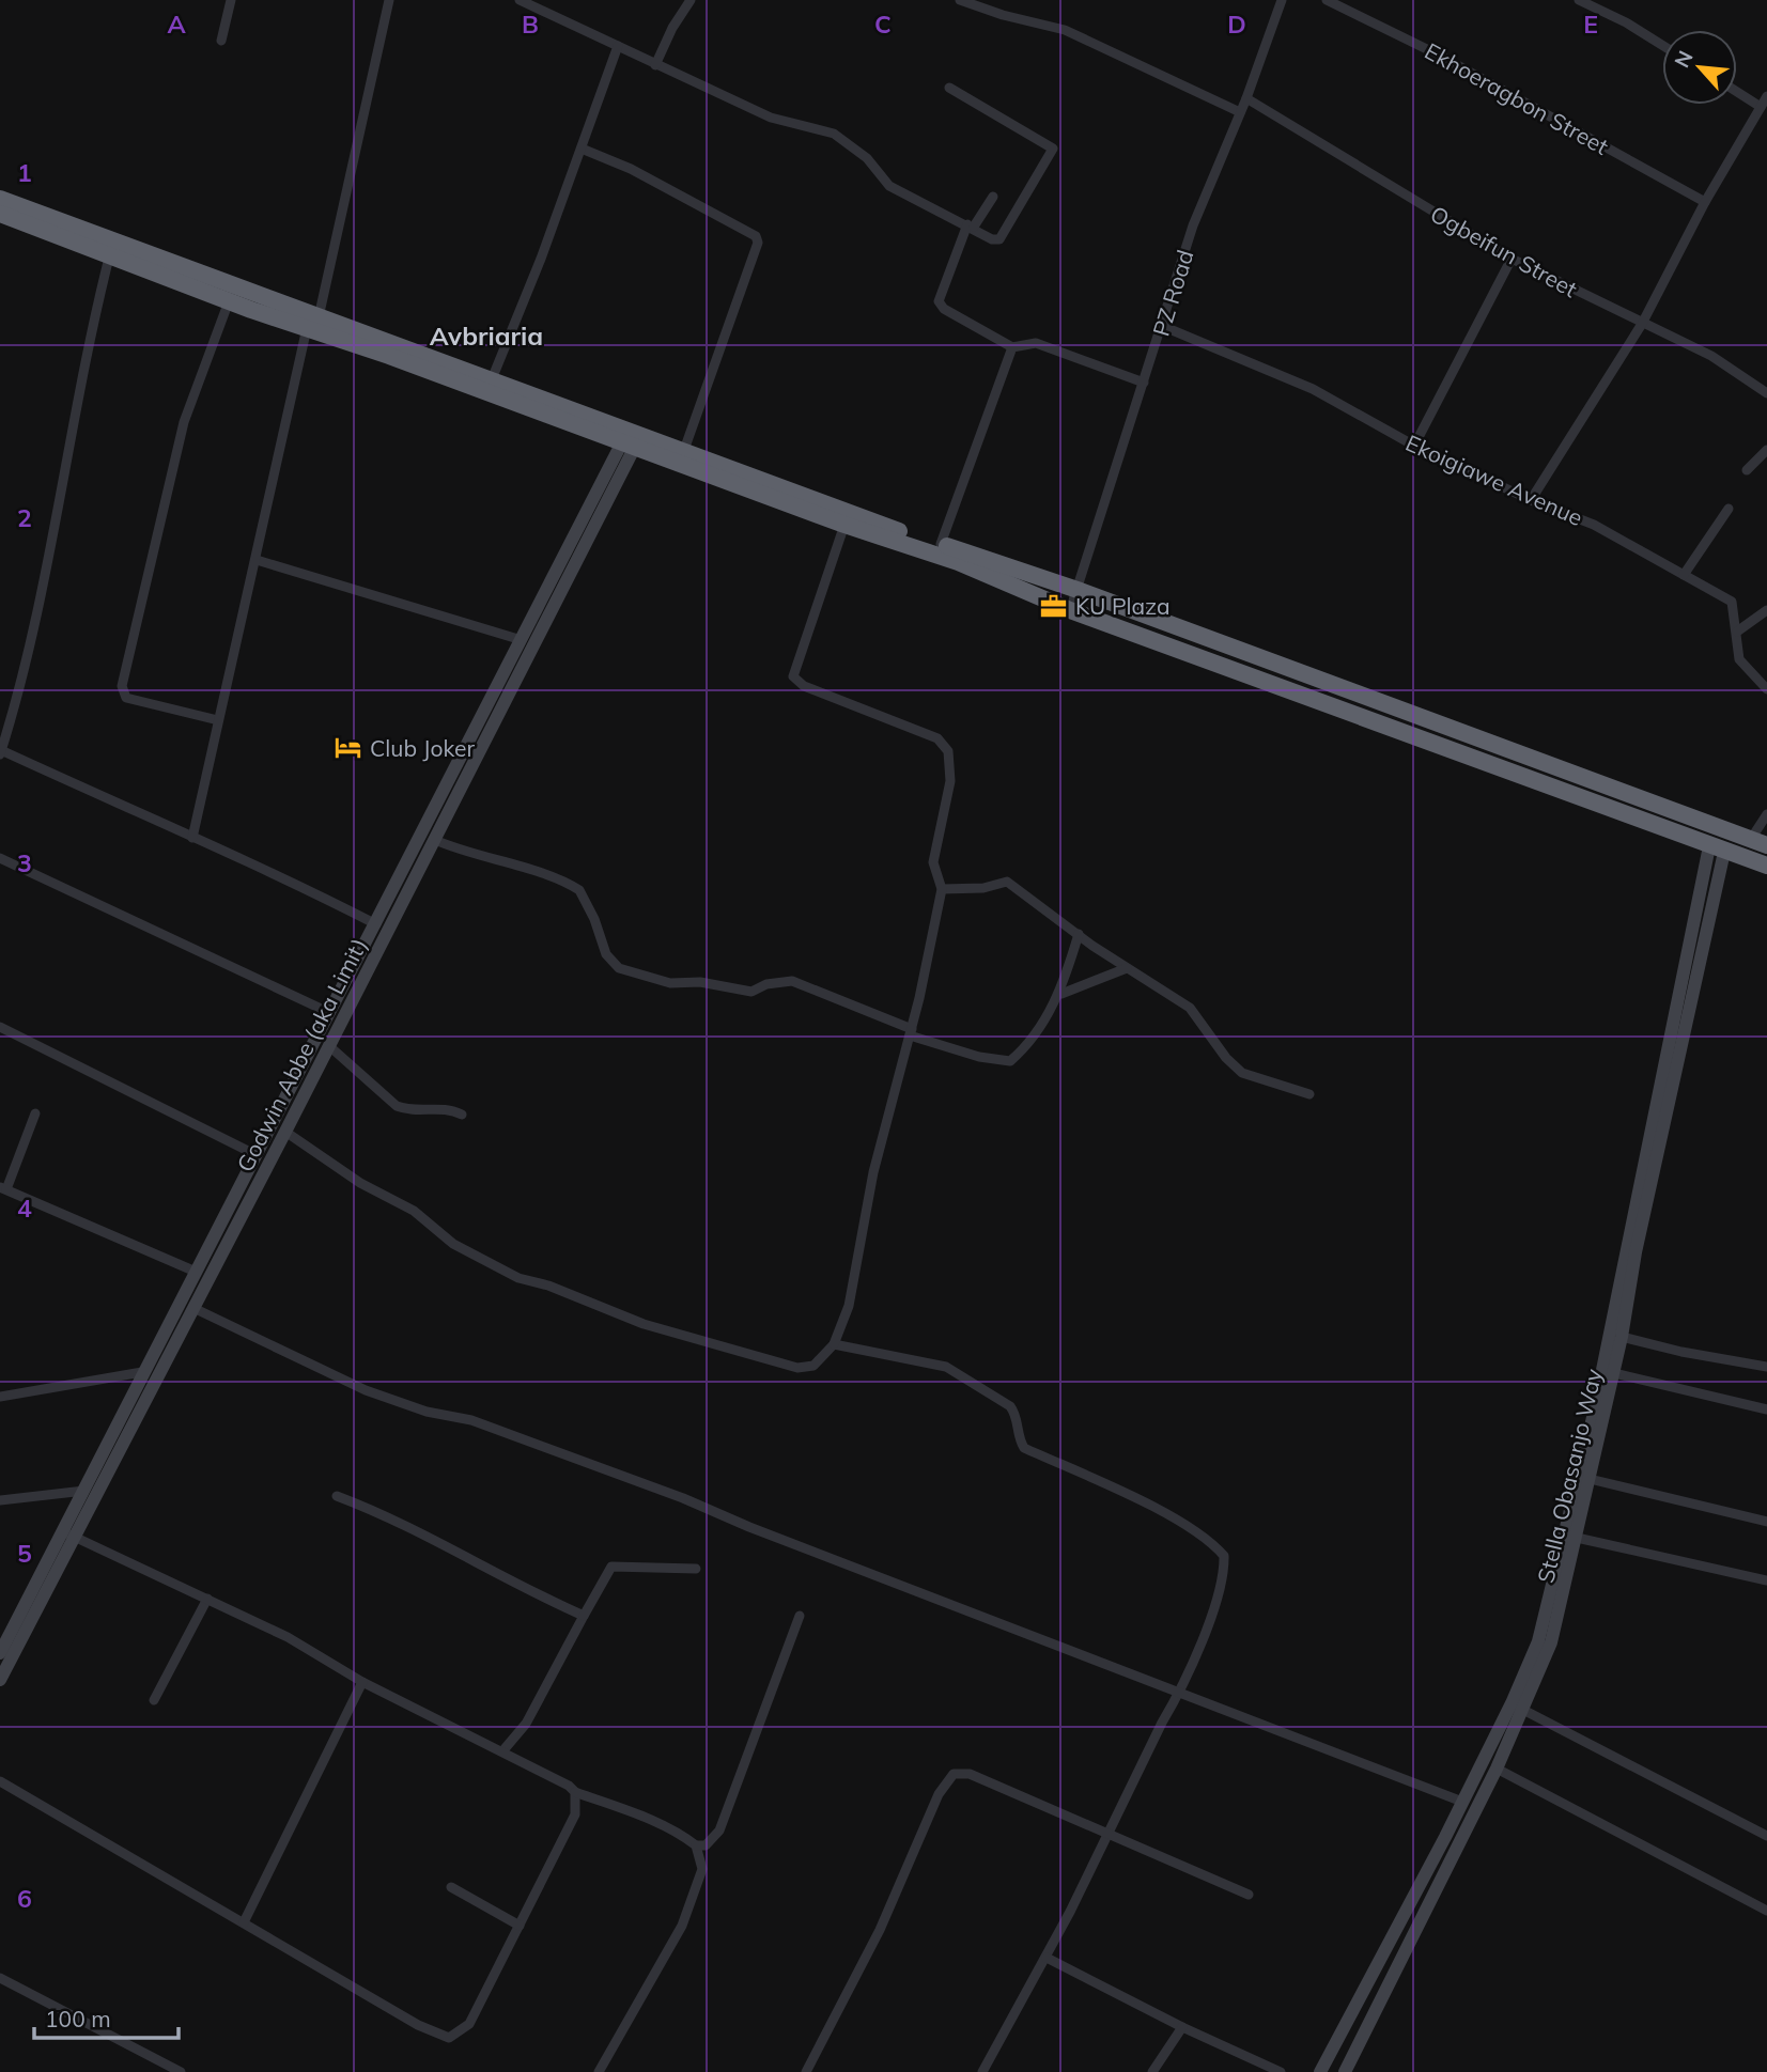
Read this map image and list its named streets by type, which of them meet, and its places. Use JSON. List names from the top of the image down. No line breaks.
{"streets":{"street":["Ekhoeragbon Street","Ogbeifun Street","PZ Road","Ekoigiawe Avenue","Godwin Abbe (aka Limit)","Stella Obasanjo Way"]},"crossings":[["Ogbeifun Street","PZ Road"],["PZ Road","Ekoigiawe Avenue"]],"districts":["Avbriaria"],"places":{"office":["KU Plaza"],"hotel":["Club Joker"]},"scale_bar":"100 m","north":"top left","grid":{"columns":["A","B","C","D","E"],"rows":["1","2","3","4","5","6"]}}
